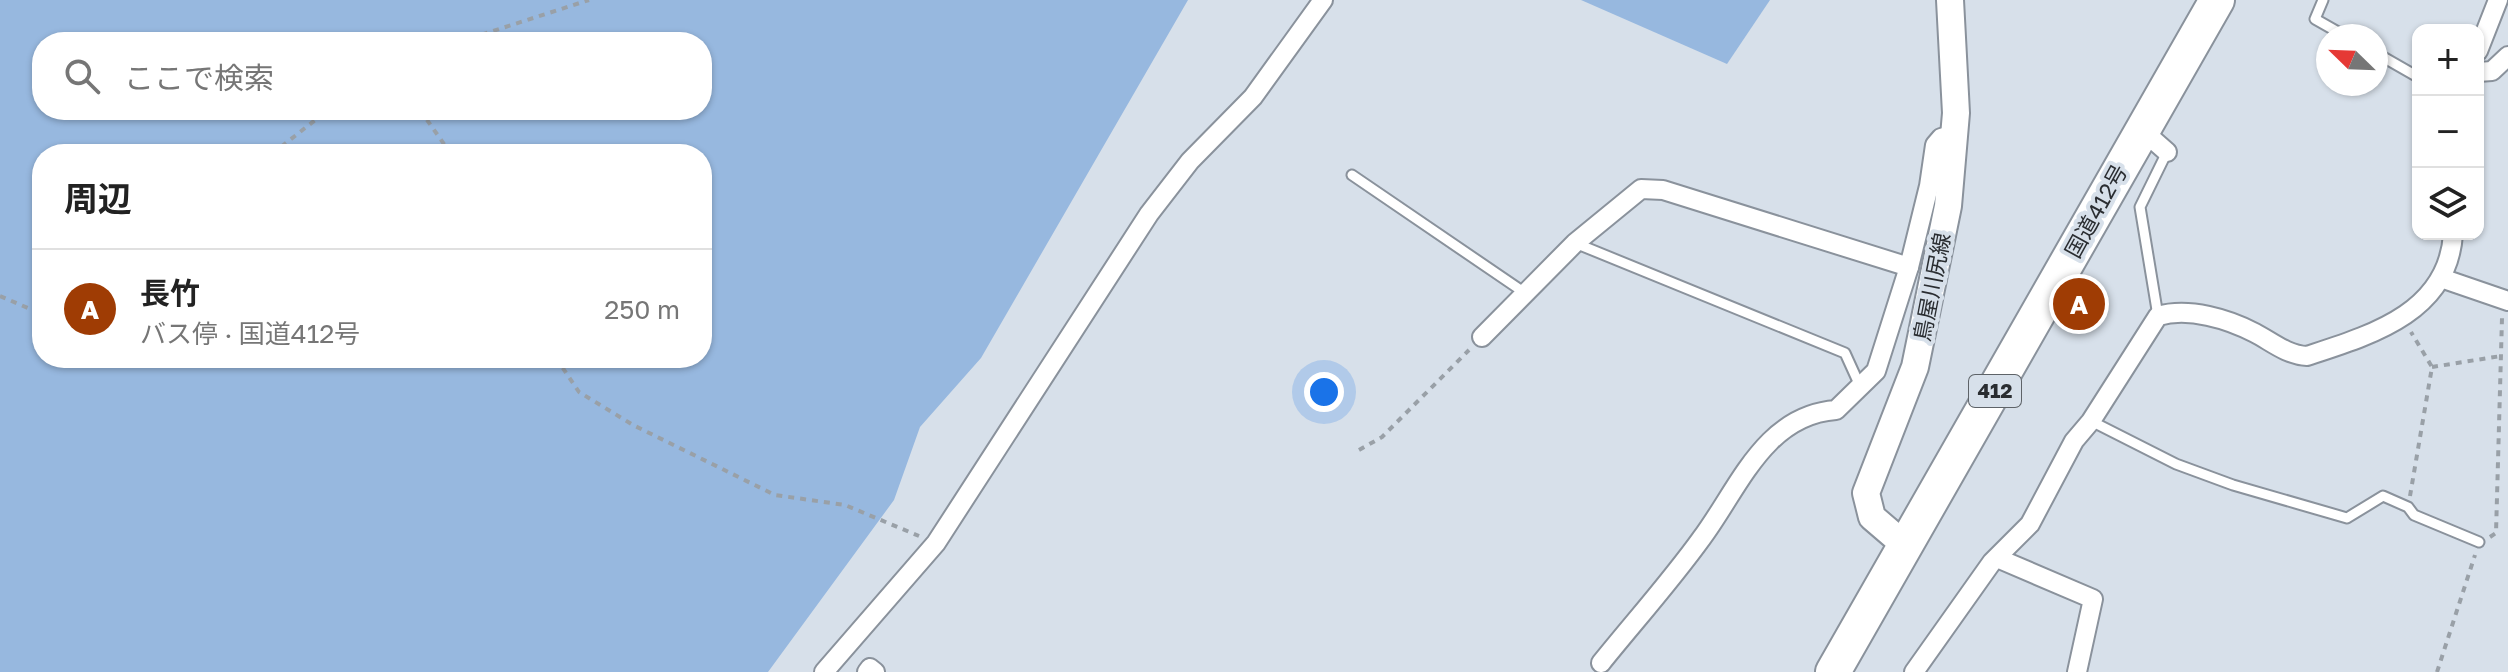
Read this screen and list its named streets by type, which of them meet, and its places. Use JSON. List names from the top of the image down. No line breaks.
{"streets":{"highway":["国道412号","412"],"main road":["鳥屋川尻線"]},"crossings":[["国道412号","鳥屋川尻線"]],"north":"top left","page":{"map_buttons":["+","−"],"search":"ここで検索","heading":"周辺","list":[{"mark":"A","name":"長竹","note":"バス停 · 国道412号","value":"250 m"}],"pins":"A"}}
